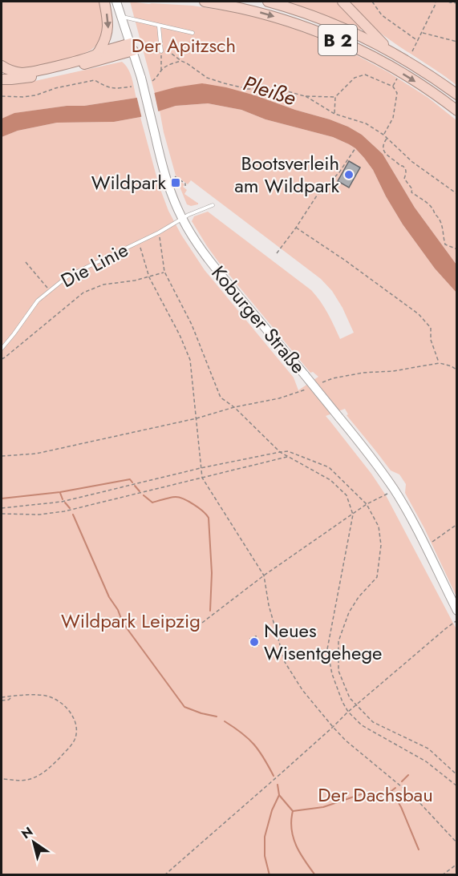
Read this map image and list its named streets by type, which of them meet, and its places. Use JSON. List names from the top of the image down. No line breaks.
{"streets":{"highway":["B 2"],"main road":["Koburger Straße"],"lane":["Die Linie"]},"crossings":[["Die Linie","Koburger Straße"]],"water":["Pleiße"],"parks":["Der Apitzsch","Wildpark Leipzig","Der Dachsbau"],"places":{"other":["Bootsverleih am Wildpark","Neues Wisentgehege"],"transit":["Wildpark"]},"north":"top left"}
